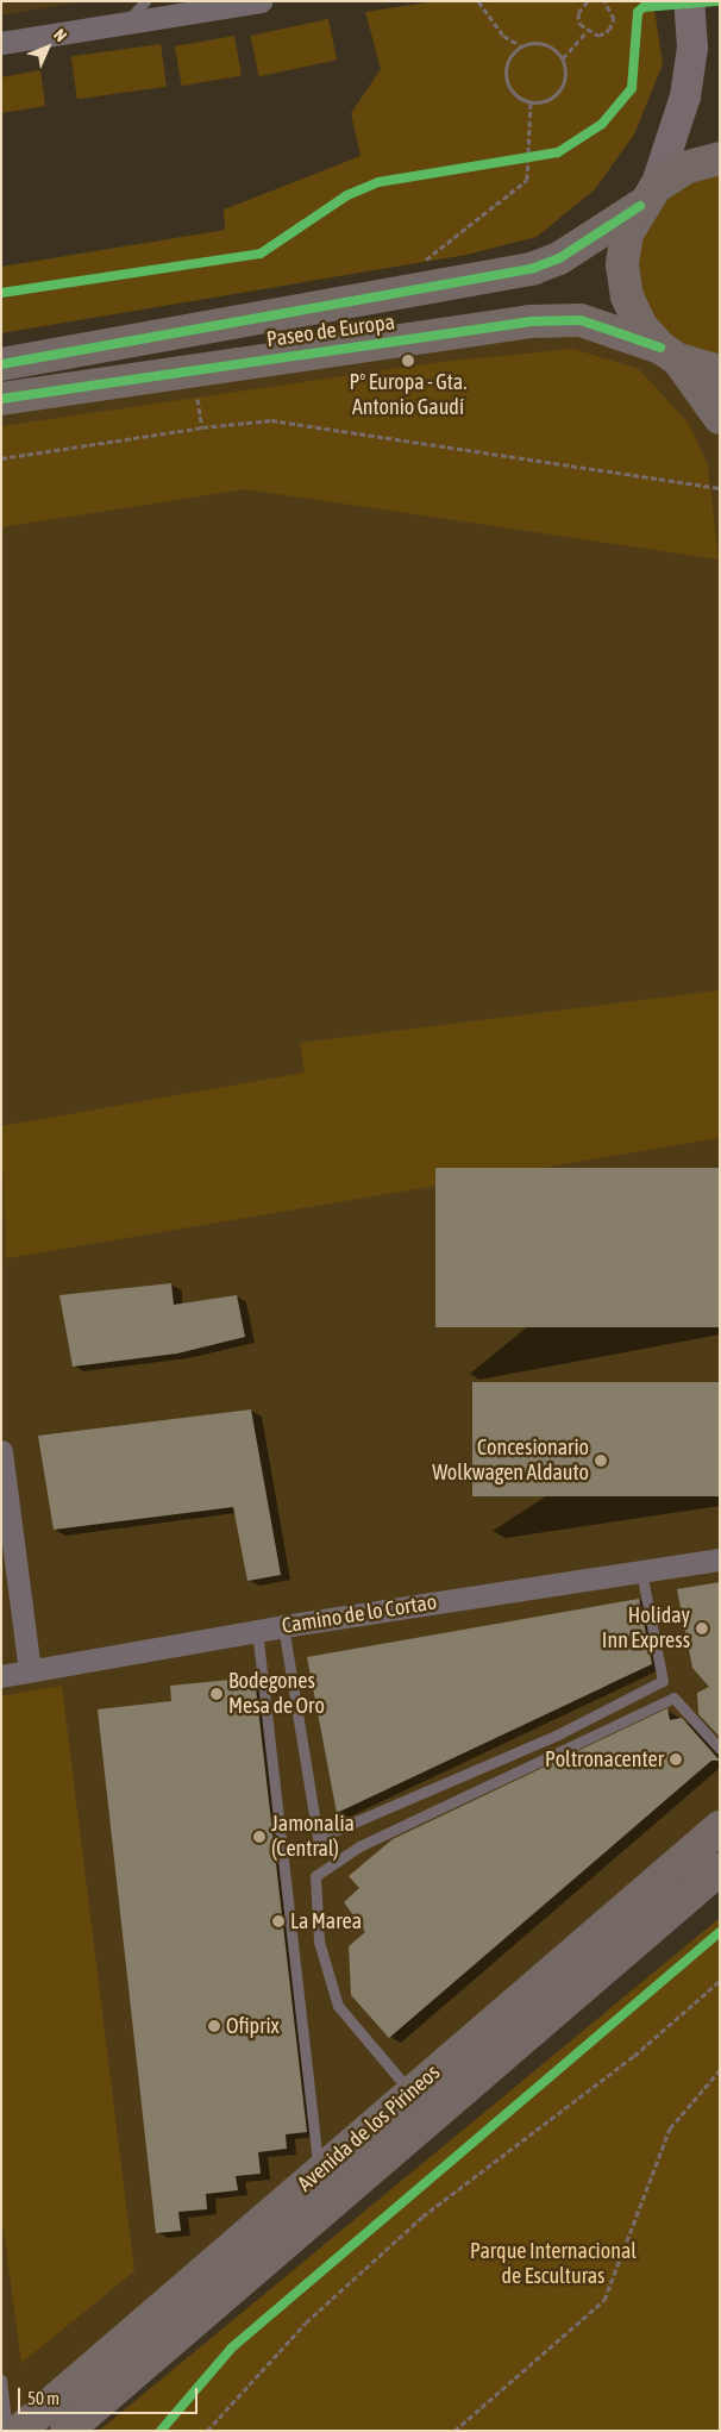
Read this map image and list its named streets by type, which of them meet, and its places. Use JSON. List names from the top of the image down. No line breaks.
{"streets":{"main road":["Paseo de Europa","Avenida de los Pirineos"],"street":["Camino de lo Cortao"]},"parks":["Parque Internacional de Esculturas"],"places":["Pº Europa - Gta. Antonio Gaudí","Concesionario Wolkwagen Aldauto","Holiday Inn Express","Bodegones Mesa de Oro","Poltronacenter","Jamonalia (Central)","La Marea","Ofiprix"],"scale_bar":"50 m","north":"top right"}
